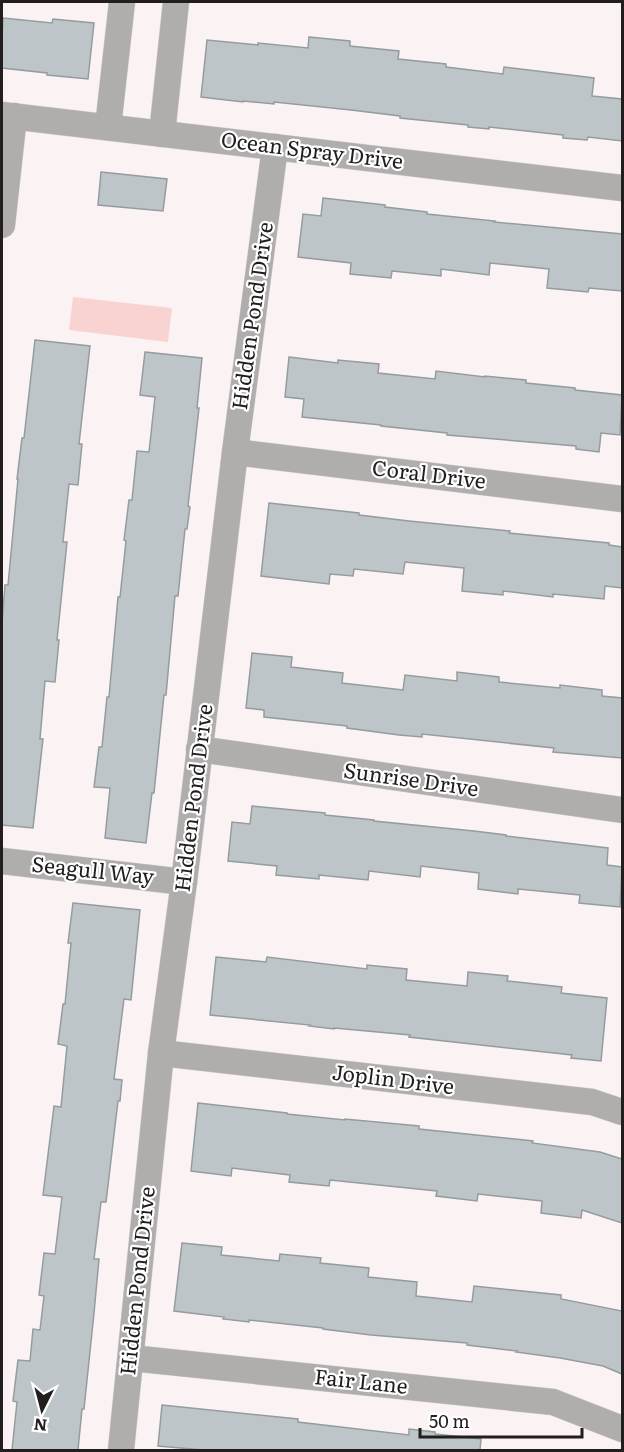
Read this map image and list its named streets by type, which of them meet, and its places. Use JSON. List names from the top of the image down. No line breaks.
{"streets":{"street":["Ocean Spray Drive","Hidden Pond Drive","Coral Drive","Sunrise Drive","Seagull Way","Joplin Drive","Fair Lane"]},"crossings":[["Ocean Spray Drive","Hidden Pond Drive"],["Hidden Pond Drive","Coral Drive"],["Hidden Pond Drive","Sunrise Drive"],["Hidden Pond Drive","Seagull Way"],["Hidden Pond Drive","Joplin Drive"],["Hidden Pond Drive","Fair Lane"]],"scale_bar":"50 m","north":"bottom"}
